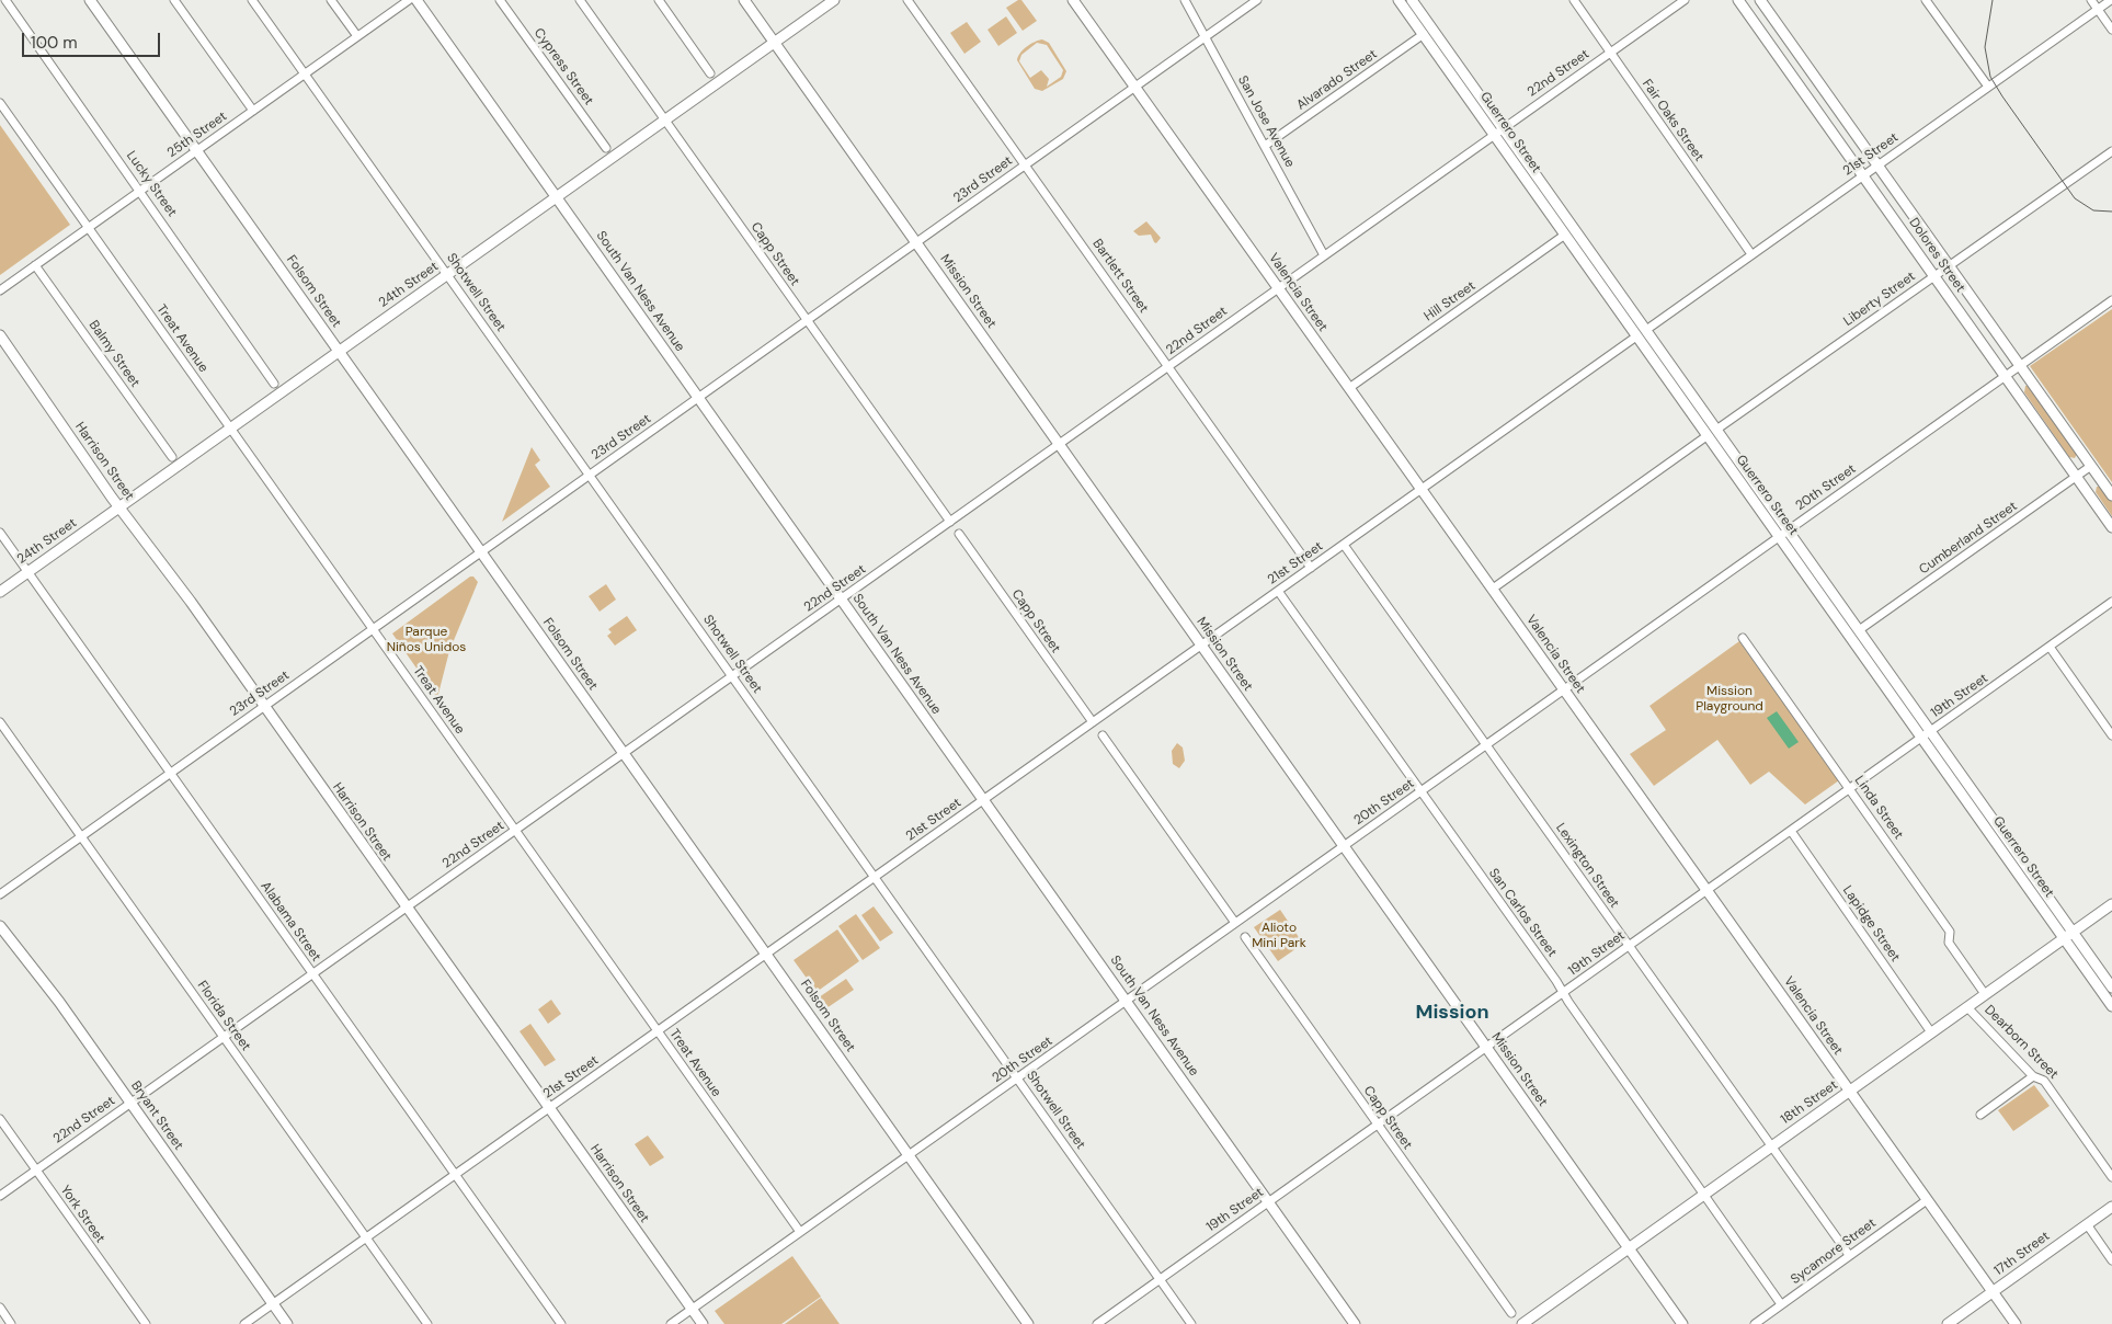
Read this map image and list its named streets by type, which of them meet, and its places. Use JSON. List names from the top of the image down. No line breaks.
{"streets":{"main road":["Guerrero Street","Dolores Street","24th Street","Folsom Street","South Van Ness Avenue","Mission Street","Valencia Street","Harrison Street","18th Street","Bryant Street","17th Street"],"street":["Cypress Street","22nd Street","Alvarado Street","Fair Oaks Street","San Jose Avenue","25th Street","21st Street","23rd Street","Lucky Street","Capp Street","Bartlett Street","Shotwell Street","Liberty Street","Hill Street","Treat Avenue","Balmy Street","20th Street","Cumberland Street","19th Street","Linda Street","Lexington Street","San Carlos Street","Alabama Street","Lapidge Street","Florida Street","Dearborn Street","York Street","Sycamore Street"]},"crossings":[["22nd Street","Fair Oaks Street"],["22nd Street","San Jose Avenue"],["22nd Street","Guerrero Street"],["22nd Street","Capp Street"],["22nd Street","Bartlett Street"],["22nd Street","Folsom Street"],["22nd Street","South Van Ness Avenue"],["22nd Street","Mission Street"],["22nd Street","Shotwell Street"],["22nd Street","Valencia Street"],["22nd Street","Treat Avenue"],["22nd Street","Harrison Street"],["22nd Street","Alabama Street"],["22nd Street","Florida Street"],["22nd Street","Bryant Street"],["22nd Street","York Street"],["Alvarado Street","San Jose Avenue"],["Alvarado Street","Guerrero Street"],["Fair Oaks Street","21st Street"],["San Jose Avenue","23rd Street"],["Guerrero Street","21st Street"],["Guerrero Street","Liberty Street"],["Guerrero Street","Hill Street"],["Guerrero Street","20th Street"],["Guerrero Street","Cumberland Street"],["Guerrero Street","19th Street"],["Guerrero Street","18th Street"],["25th Street","Lucky Street"],["25th Street","Folsom Street"],["25th Street","Shotwell Street"],["25th Street","Treat Avenue"],["25th Street","Balmy Street"],["21st Street","Capp Street"],["21st Street","Dolores Street"],["21st Street","Bartlett Street"],["21st Street","Folsom Street"],["21st Street","South Van Ness Avenue"],["21st Street","Mission Street"],["21st Street","Shotwell Street"],["21st Street","Valencia Street"],["21st Street","Treat Avenue"],["21st Street","Harrison Street"],["21st Street","Lexington Street"],["21st Street","San Carlos Street"],["21st Street","Alabama Street"],["21st Street","Florida Street"],["21st Street","Bryant Street"],["23rd Street","Capp Street"],["23rd Street","Bartlett Street"],["23rd Street","Folsom Street"],["23rd Street","South Van Ness Avenue"],["23rd Street","Mission Street"],["23rd Street","Shotwell Street"],["23rd Street","Valencia Street"],["23rd Street","Treat Avenue"],["23rd Street","Harrison Street"],["23rd Street","Alabama Street"],["23rd Street","Florida Street"],["Capp Street","24th Street"],["Capp Street","19th Street"],["Dolores Street","Liberty Street"],["Dolores Street","20th Street"],["Dolores Street","Cumberland Street"],["24th Street","Folsom Street"],["24th Street","South Van Ness Avenue"],["24th Street","Mission Street"],["24th Street","Shotwell Street"],["24th Street","Treat Avenue"],["24th Street","Harrison Street"],["24th Street","Alabama Street"],["Folsom Street","20th Street"],["South Van Ness Avenue","20th Street"],["South Van Ness Avenue","19th Street"],["Mission Street","20th Street"],["Mission Street","19th Street"],["Mission Street","18th Street"],["Shotwell Street","20th Street"],["Shotwell Street","19th Street"],["Valencia Street","Hill Street"],["Valencia Street","20th Street"],["Valencia Street","19th Street"],["Valencia Street","18th Street"],["Valencia Street","Sycamore Street"],["Valencia Street","17th Street"],["Treat Avenue","20th Street"],["Harrison Street","20th Street"],["20th Street","Lexington Street"],["20th Street","San Carlos Street"],["19th Street","Linda Street"],["19th Street","Lexington Street"],["19th Street","San Carlos Street"],["19th Street","Lapidge Street"],["Linda Street","18th Street"],["Lexington Street","18th Street"],["Lexington Street","Sycamore Street"],["San Carlos Street","18th Street"],["San Carlos Street","Sycamore Street"],["Lapidge Street","18th Street"],["Dearborn Street","18th Street"]],"districts":["Mission"],"parks":["Parque Niños Unidos","Mission Playground","Alioto Mini Park"],"scale_bar":"100 m"}
